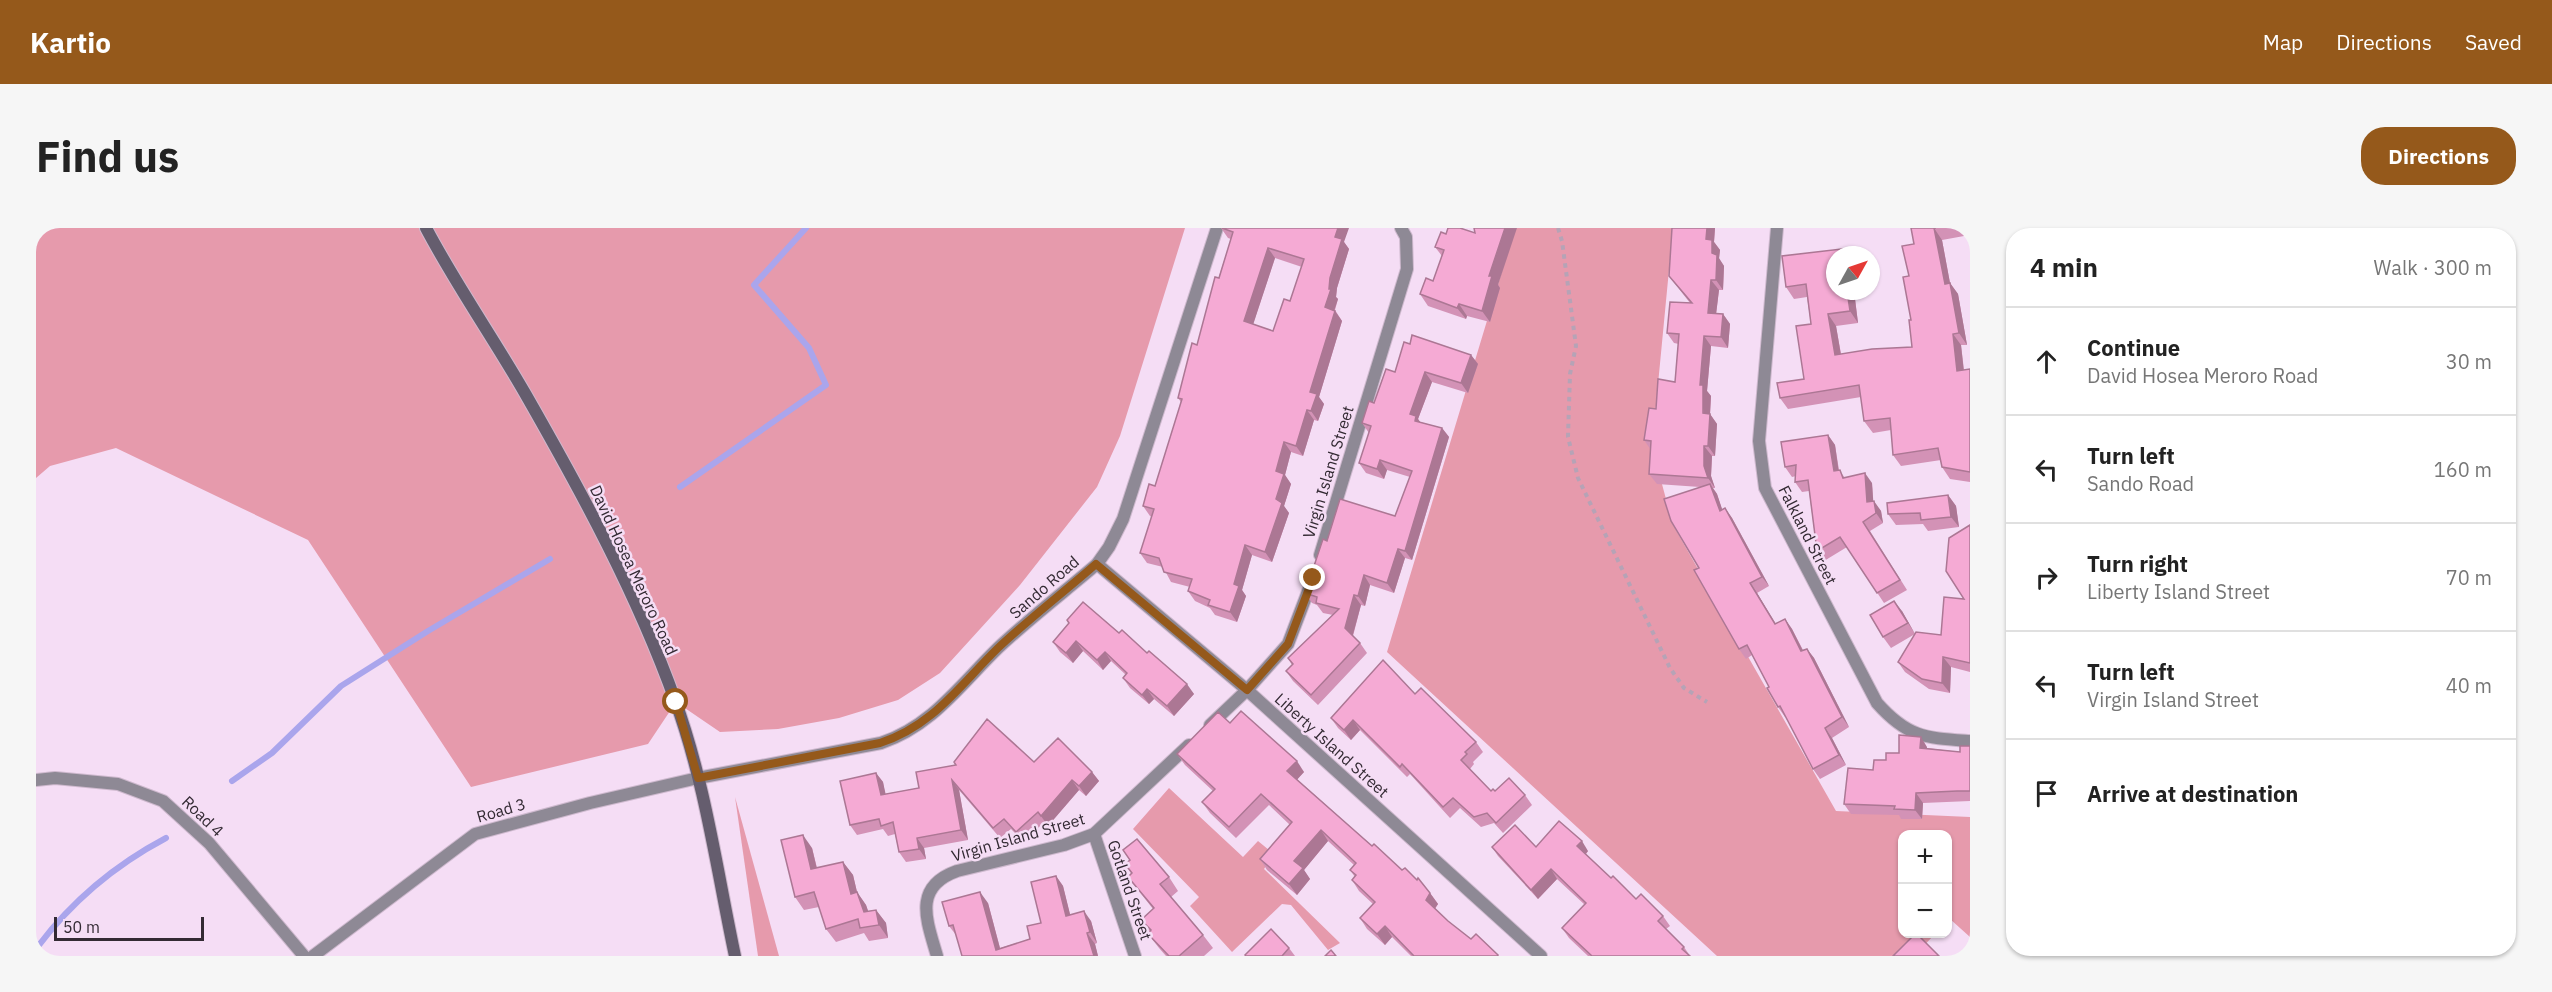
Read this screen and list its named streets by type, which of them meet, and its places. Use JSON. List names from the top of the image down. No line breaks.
{"streets":{"main road":["David Hosea Meroro Road"],"street":["Virgin Island Street","Falkland Street","Sando Road","Liberty Island Street","Road 3","Road 4","Gotland Street"]},"crossings":[["Virgin Island Street","Liberty Island Street"],["Virgin Island Street","Gotland Street"],["David Hosea Meroro Road","Sando Road"],["David Hosea Meroro Road","Road 3"],["Sando Road","Liberty Island Street"],["Sando Road","Road 3"]],"scale_bar":"50 m","north":"top right","page":{"header":"Kartio","nav":["Map","Directions","Saved"],"buttons":"Directions","title":"Find us","heading":["4 min","Walk · 300 m"],"list":[["Continue","David Hosea Meroro Road","30 m"],["Turn left","Sando Road","160 m"],["Turn right","Liberty Island Street","70 m"],["Turn left","Virgin Island Street","40 m"],"Arrive at destination"],"map_buttons":["+","−"],"scale":"50 m"}}
